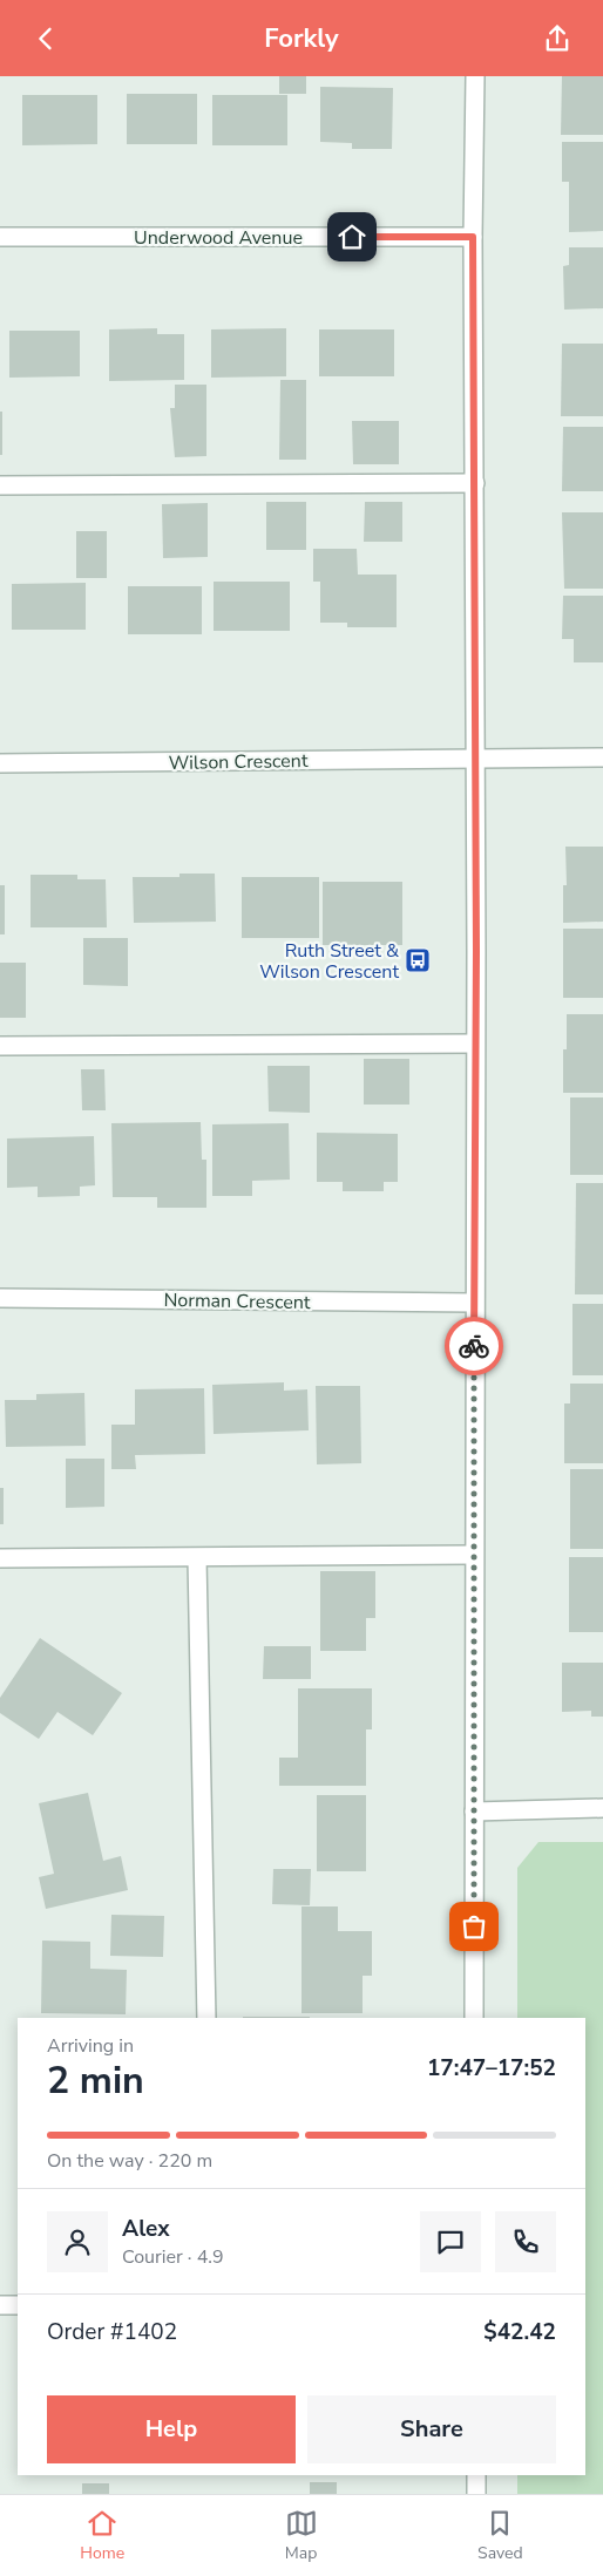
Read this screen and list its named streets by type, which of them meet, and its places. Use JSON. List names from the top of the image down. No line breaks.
{"streets":{"street":["Underwood Avenue","Wilson Crescent","Norman Crescent"]},"places":{"bus stop":["Ruth Street & Wilson Crescent"]},"page":{"header":"Forkly","heading":["2 min","Arriving in","17:47–17:52"],"panel":["Alex","Courier · 4.9","Order #1402","$42.42"],"bar":"On the way · 220 m","buttons":["Help","Share"],"tabs":["Home","Map","Saved"]}}
